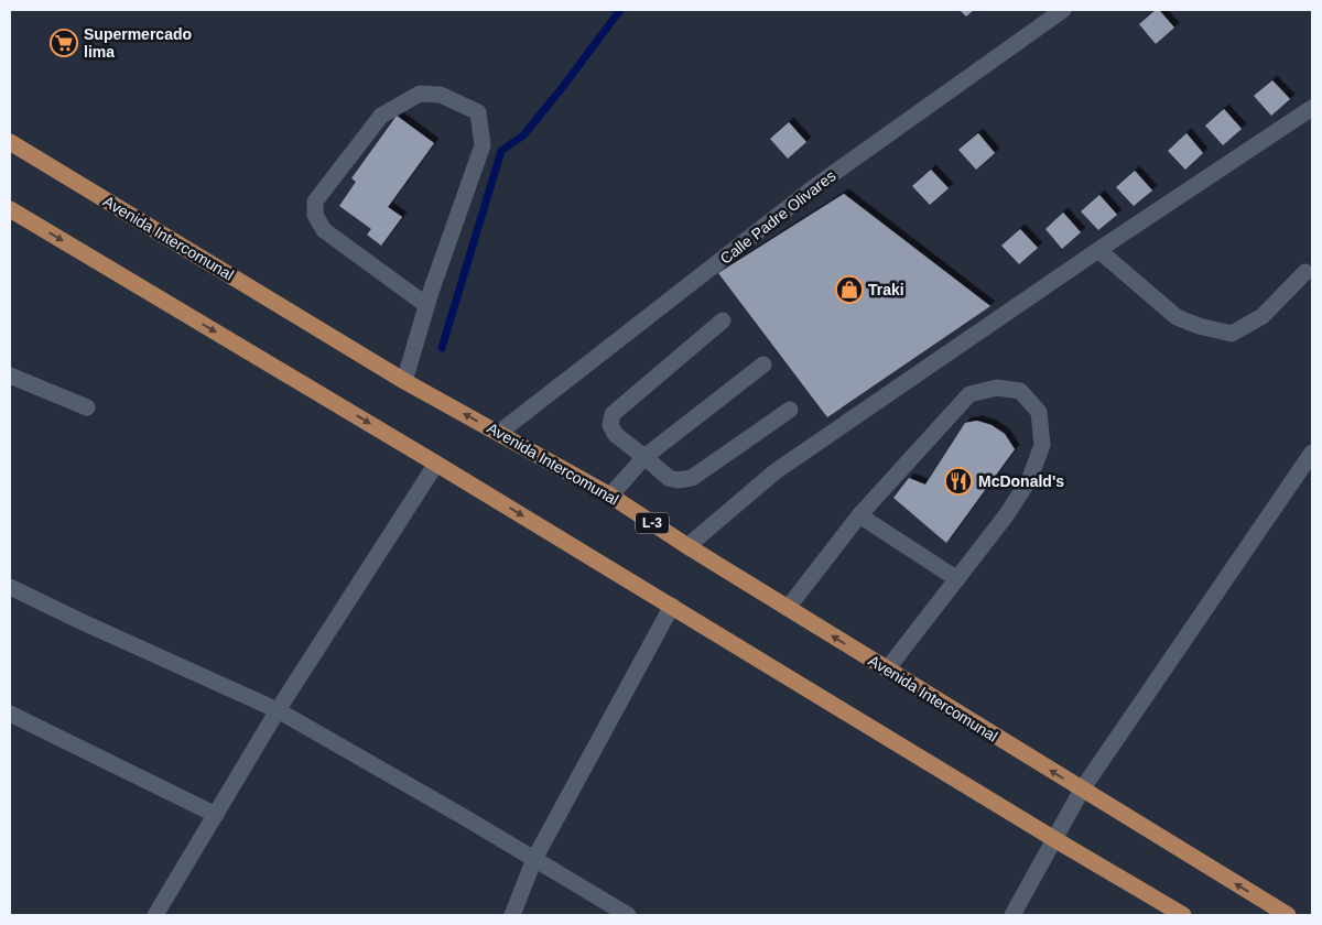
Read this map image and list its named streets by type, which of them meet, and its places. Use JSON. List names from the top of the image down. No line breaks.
{"streets":{"main road":["Avenida Intercomunal","L-3"],"street":["Calle Padre Olivares"]},"crossings":[["Calle Padre Olivares","Avenida Intercomunal"]],"places":{"supermarket":["Supermercado lima"],"shop":["Traki"],"restaurant":["McDonald's"]}}
